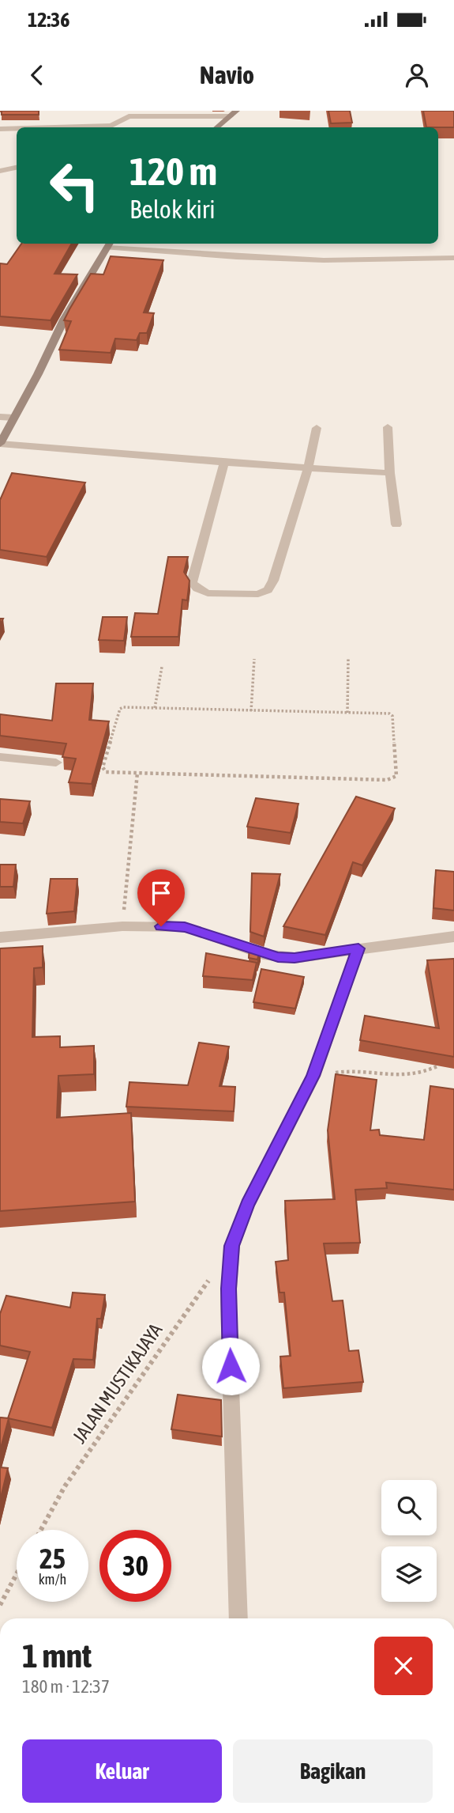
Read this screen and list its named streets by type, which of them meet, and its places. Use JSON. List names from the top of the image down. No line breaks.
{"streets":{"path":["JALAN MUSTIKAJAYA"]},"page":{"status":"12:36","header":"Navio","turn":["120 m","Belok kiri"],"speed":"25 km/h","limit":"30","heading":["1 mnt","180 m · 12:37"],"buttons":["Keluar","Bagikan"]}}
